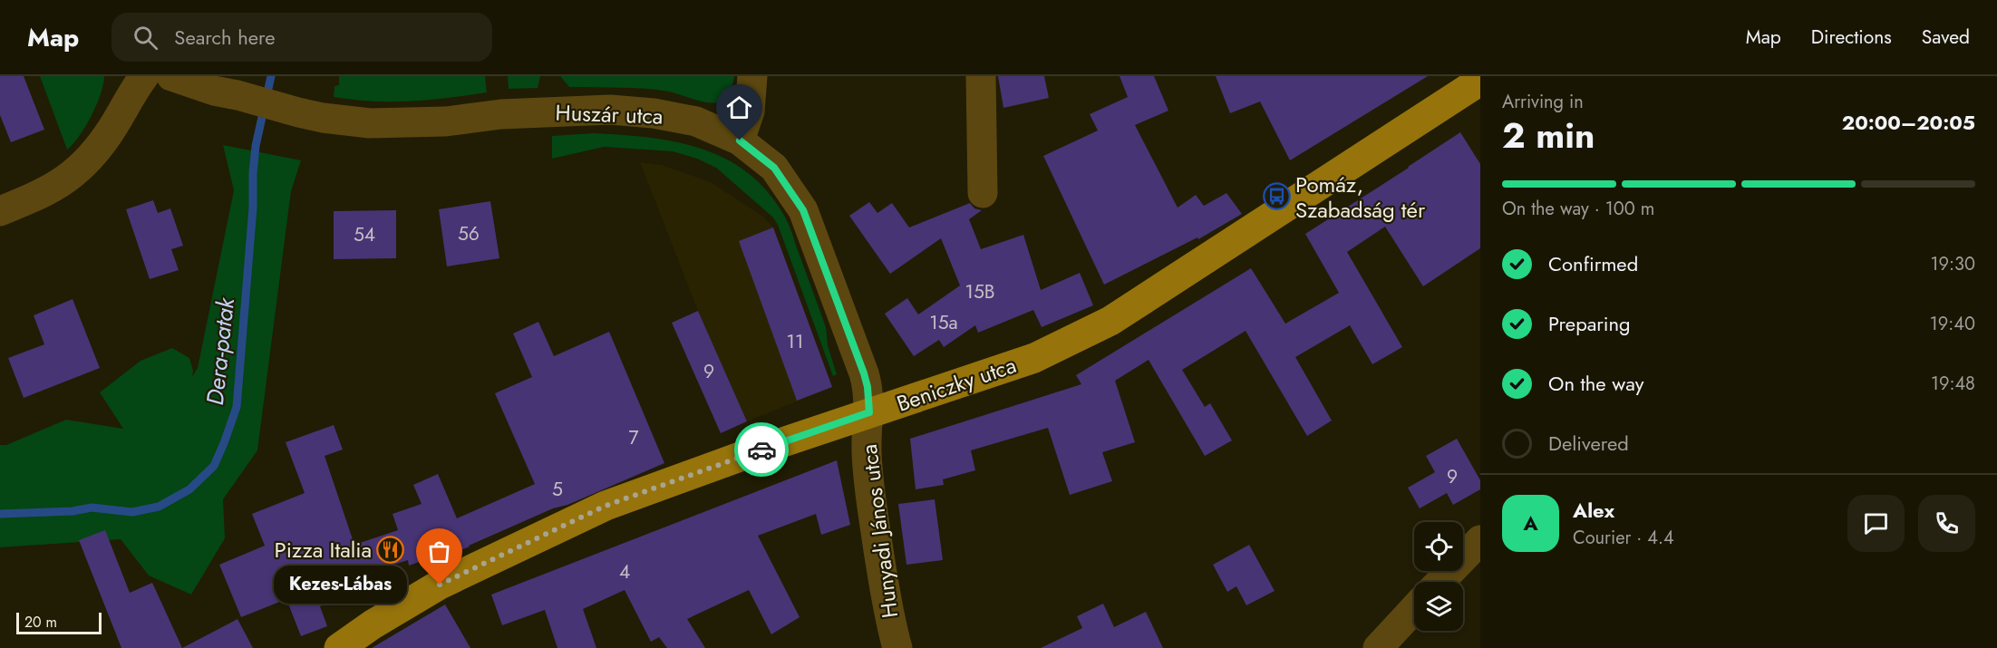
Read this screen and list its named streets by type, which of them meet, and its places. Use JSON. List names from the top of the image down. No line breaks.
{"streets":{"main road":["Beniczky utca"],"street":["Huszár utca","Hunyadi János utca"]},"crossings":[["Huszár utca","Beniczky utca"],["Huszár utca","Hunyadi János utca"],["Beniczky utca","Hunyadi János utca"]],"water":["Dera-patak"],"places":{"bus stop":["Pomáz, Szabadság tér"],"restaurant":["Pizza Italia"],"other":["Kezes-Lábas"]},"house_numbers":["56","54","15B","15a","11","9","7","9","5","4"],"scale_bar":"20 m","page":{"header":"Map","search":"Search here","nav":["Map","Directions","Saved"],"heading":["2 min","Arriving in","20:00–20:05"],"panel":["Alex","Courier · 4.4"],"bar":"On the way · 100 m","list":[["Confirmed","19:30"],["Preparing","19:40"],["On the way","19:48"],"Delivered"],"round":"A","bubble":"Kezes-Lábas","scale":"20 m"}}
